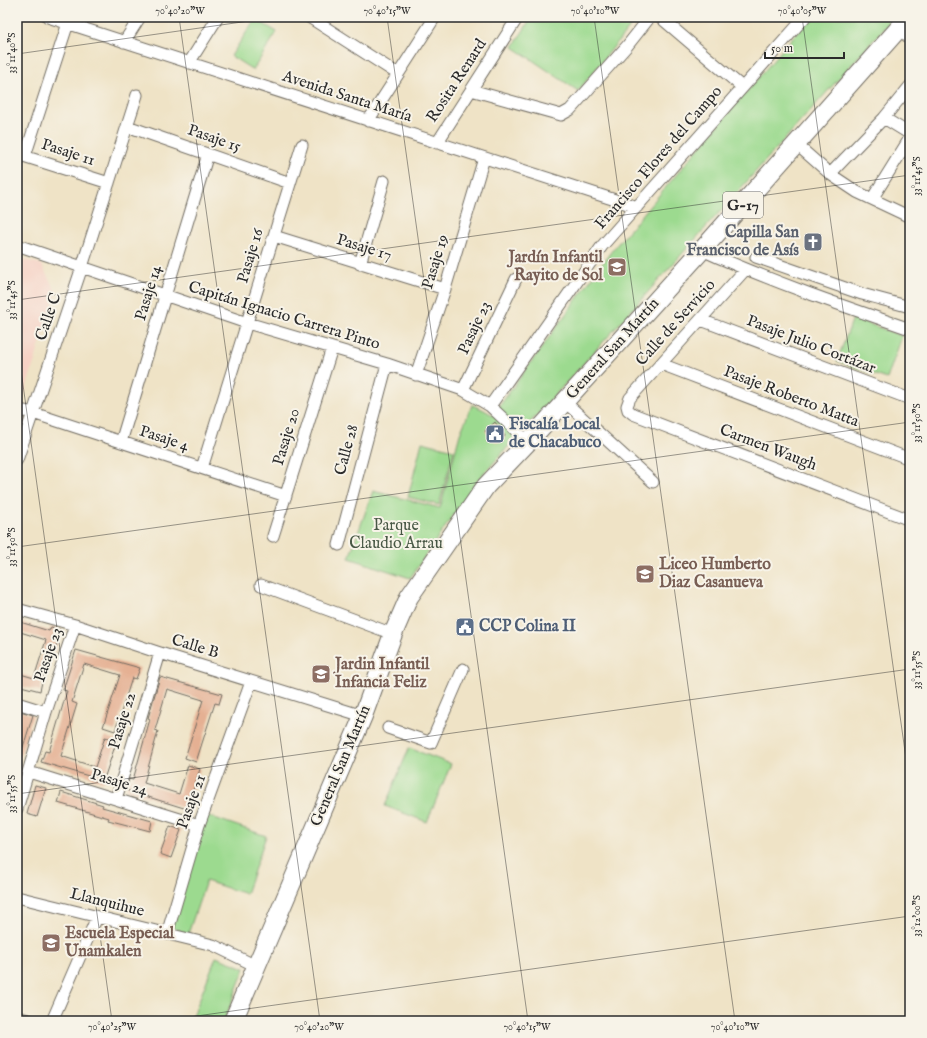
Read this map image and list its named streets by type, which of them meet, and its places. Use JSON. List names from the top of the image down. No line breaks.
{"streets":{"main road":["G-17","General San Martín"],"street":["Rosita Renard","Avenida Santa María","Pasaje 15","Pasaje 11","Francisco Flores del Campo","Pasaje 17","Pasaje 16","Pasaje 19","Pasaje 14","Capitán Ignacio Carrera Pinto","Calle C","Calle de Servicio","Pasaje 23","Pasaje Julio Cortázar","Pasaje Roberto Matta","Pasaje 20","Pasaje 4","Carmen Waugh","Calle 28","Calle B","Pasaje 22","Pasaje 24","Pasaje 21","Llanquihue"]},"crossings":[["Rosita Renard","Avenida Santa María"],["Avenida Santa María","Francisco Flores del Campo"],["Avenida Santa María","Pasaje 19"],["Pasaje 15","Pasaje 16"],["Pasaje 15","Pasaje 14"],["Pasaje 15","Calle C"],["Pasaje 11","Calle C"],["Francisco Flores del Campo","Capitán Ignacio Carrera Pinto"],["Pasaje 17","Pasaje 16"],["Pasaje 17","Pasaje 19"],["Pasaje 16","Capitán Ignacio Carrera Pinto"],["Pasaje 16","Pasaje 4"],["Pasaje 19","Capitán Ignacio Carrera Pinto"],["Pasaje 14","Capitán Ignacio Carrera Pinto"],["Pasaje 14","Pasaje 4"],["Capitán Ignacio Carrera Pinto","Calle C"],["Capitán Ignacio Carrera Pinto","Pasaje 23"],["Capitán Ignacio Carrera Pinto","General San Martín"],["Capitán Ignacio Carrera Pinto","Pasaje 20"],["Capitán Ignacio Carrera Pinto","Calle 28"],["Calle C","Pasaje 4"],["Calle de Servicio","Pasaje Julio Cortázar"],["Calle de Servicio","Pasaje Roberto Matta"],["Calle de Servicio","Carmen Waugh"],["Pasaje 23","Calle B"],["Pasaje 23","Pasaje 24"],["General San Martín","Calle B"],["General San Martín","Llanquihue"],["Pasaje 20","Pasaje 4"],["Calle B","Pasaje 22"],["Calle B","Pasaje 21"],["Pasaje 22","Pasaje 24"],["Pasaje 24","Pasaje 21"],["Pasaje 21","Llanquihue"]],"parks":["Parque Claudio Arrau"],"places":{"church":["Capilla San Francisco de Asís"],"school or university":["Jardín Infantil Rayito de Sol","Liceo Humberto Diaz Casanueva","Jardin Infantil Infancia Feliz","Escuela Especial Unamkalen"],"public building":["Fiscalía Local de Chacabuco","CCP Colina II"]},"scale_bar":"50 m","coordinates":["70°40'20\"W","70°40'15\"W","70°40'10\"W","70°40'05\"W","33°11'40\"S","33°11'45\"S","33°11'50\"S","33°11'55\"S","33°12'00\"S","70°40'25\"W"]}
